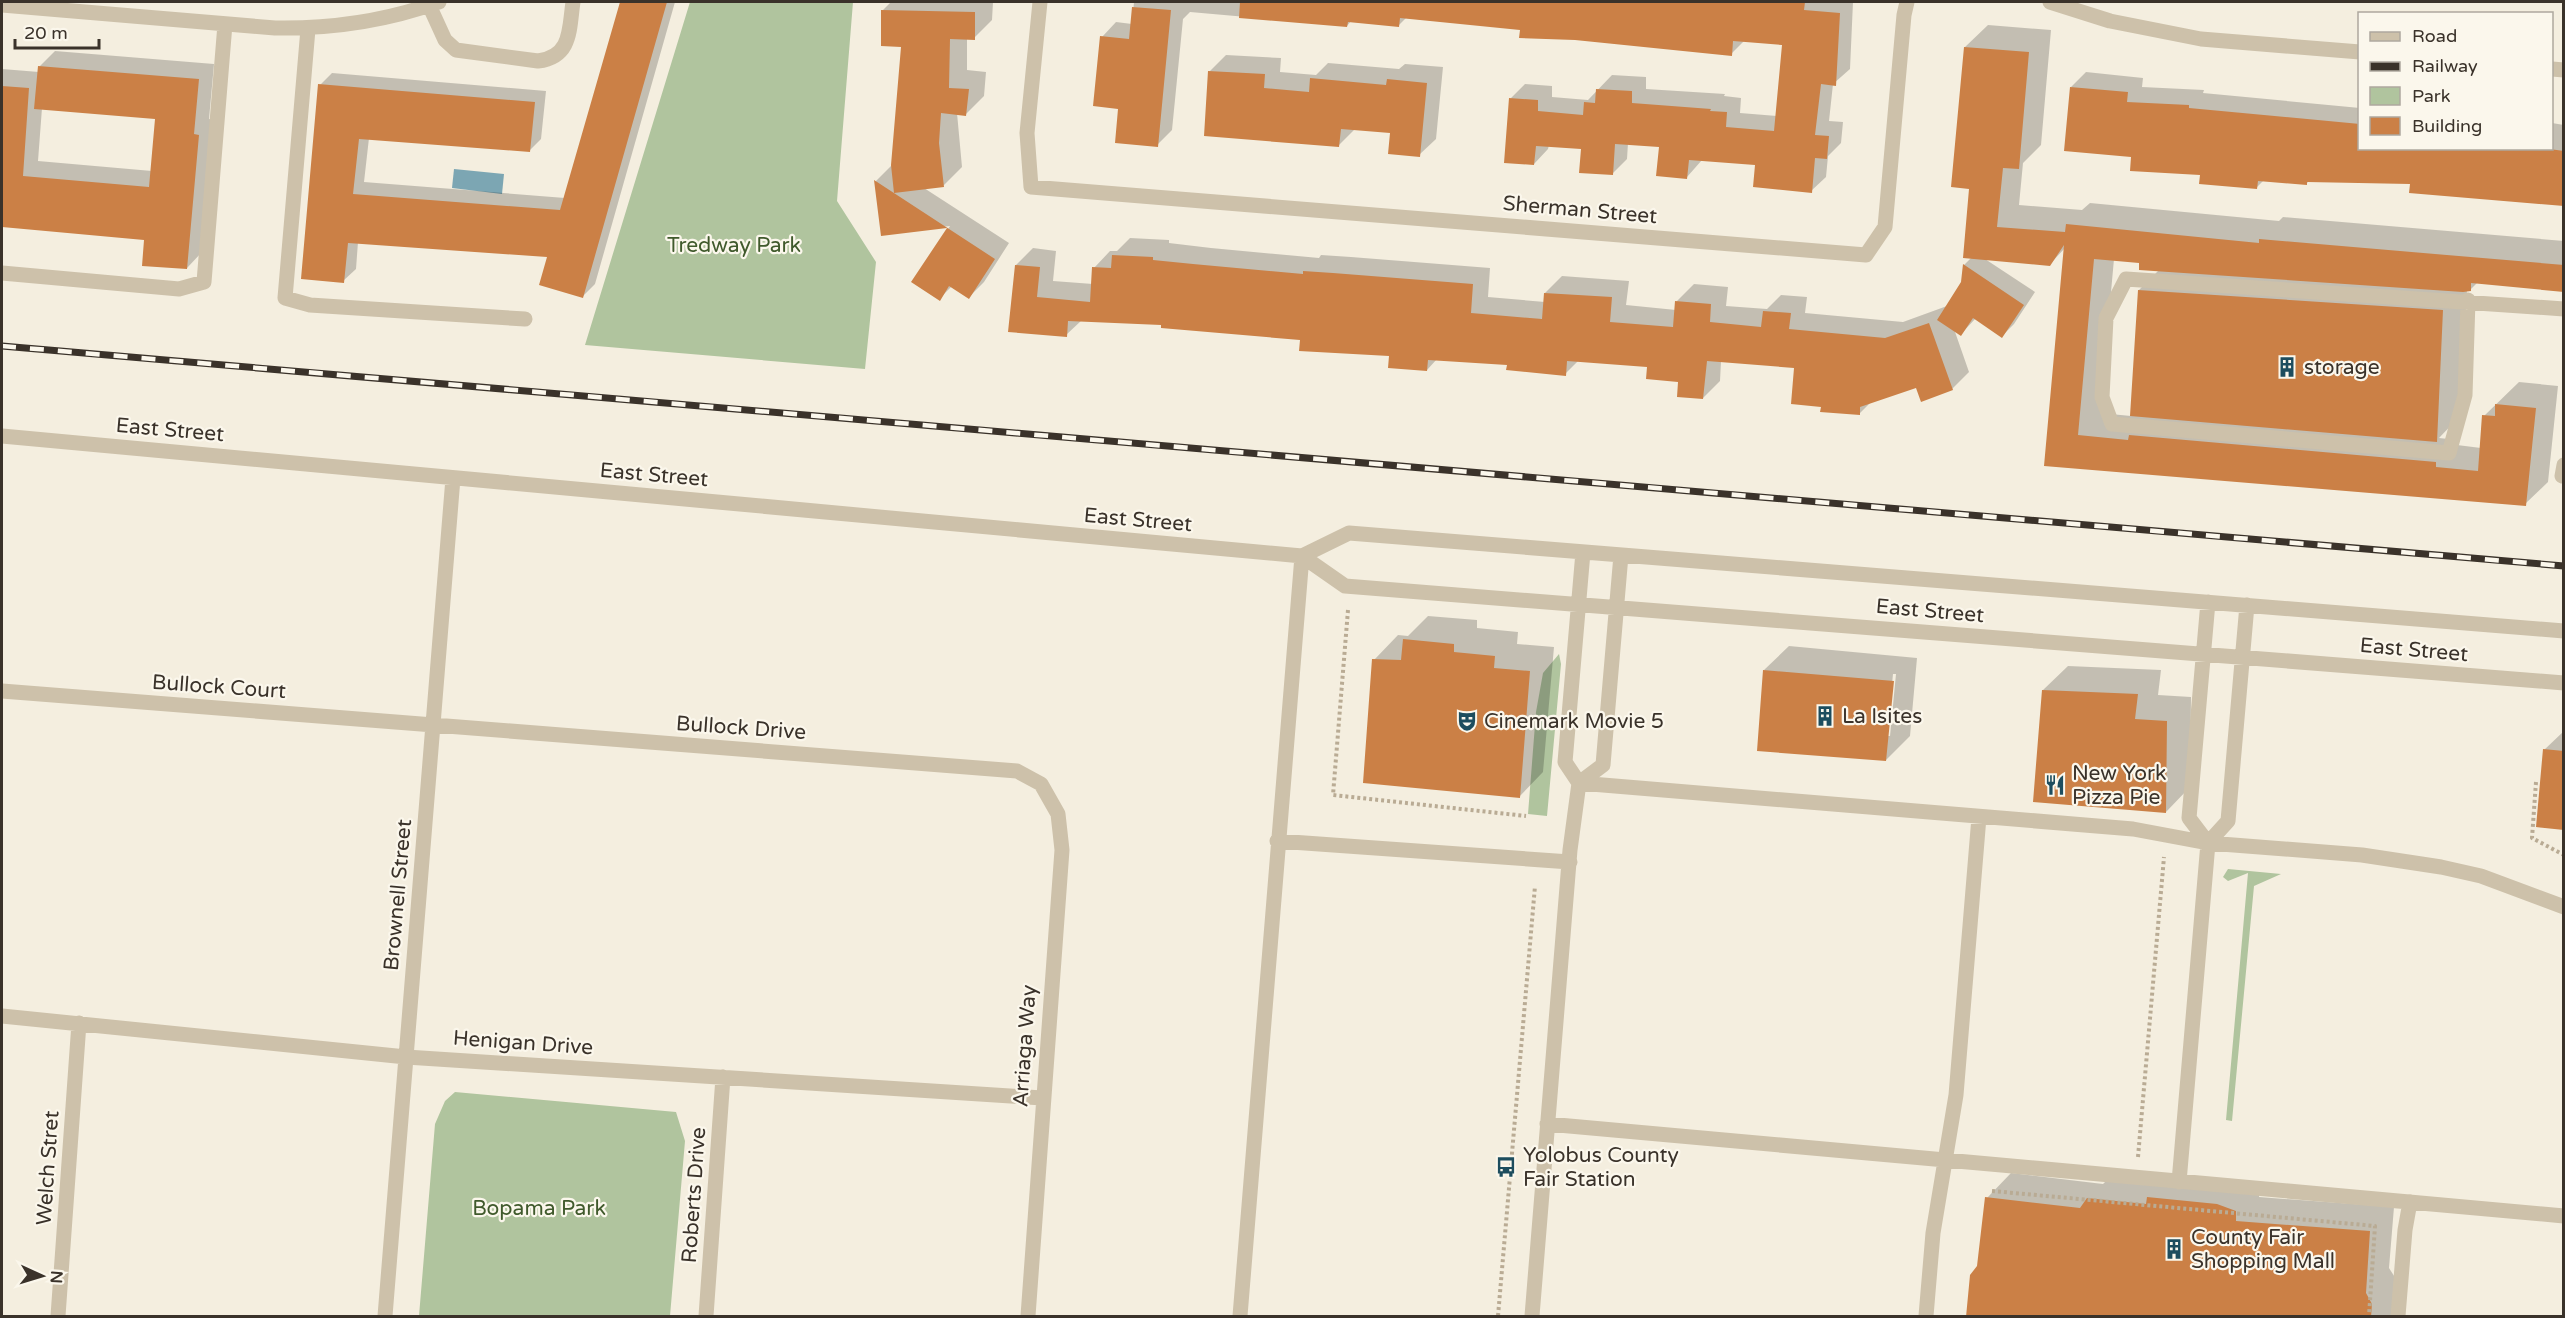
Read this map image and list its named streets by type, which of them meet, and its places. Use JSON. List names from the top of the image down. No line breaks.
{"streets":{"street":["Sherman Street","East Street","Bullock Court","Bullock Drive","Brownell Street","Henigan Drive","Arriaga Way","Welch Stret","Roberts Drive"]},"crossings":[["East Street","Brownell Street"],["Bullock Court","Bullock Drive"],["Bullock Court","Brownell Street"],["Bullock Drive","Brownell Street"],["Bullock Drive","Arriaga Way"],["Brownell Street","Henigan Drive"],["Henigan Drive","Arriaga Way"],["Henigan Drive","Welch Stret"],["Henigan Drive","Roberts Drive"]],"parks":["Tredway Park","Bopama Park"],"places":{"building":["storage","La Isites","County Fair Shopping Mall"],"theatre":["Cinemark Movie 5"],"restaurant":["New York Pizza Pie"],"bus stop":["Yolobus County Fair Station"]},"legend":["Road","Railway","Park","Building"],"scale_bar":"20 m","north":"right"}
